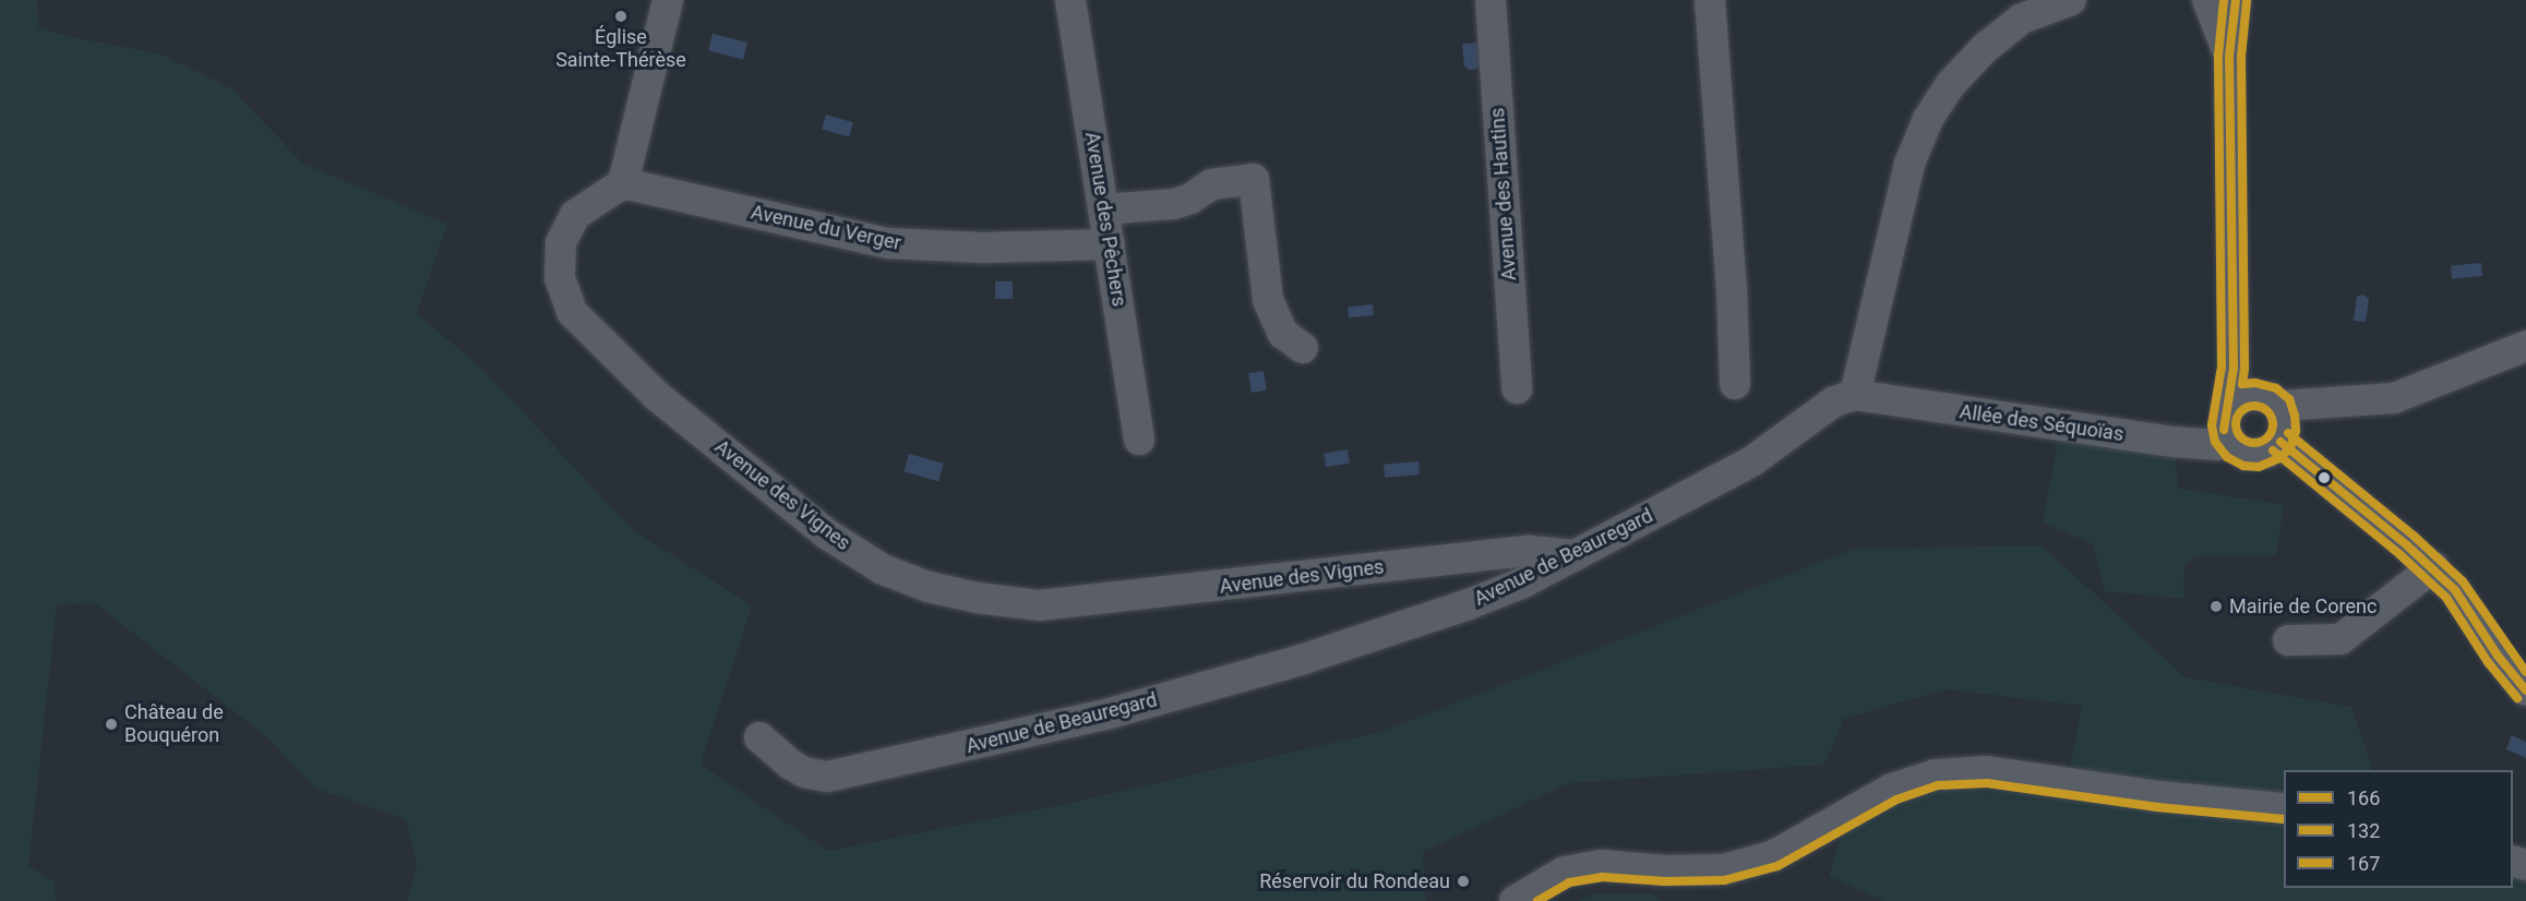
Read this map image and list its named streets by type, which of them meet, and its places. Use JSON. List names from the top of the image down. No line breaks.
{"streets":{"street":["Avenue des Hautins","Avenue des Pêchers","Avenue du Verger","Allée des Séquoïas","Avenue des Vignes","Avenue de Beauregard"]},"crossings":[["Avenue des Pêchers","Avenue du Verger"],["Avenue du Verger","Avenue des Vignes"],["Allée des Séquoïas","Avenue de Beauregard"],["Avenue des Vignes","Avenue de Beauregard"]],"places":["Église Sainte-Thérèse","Mairie de Corenc","Château de Bouquéron","Réservoir du Rondeau"],"lines":["transit line 166","transit line 167","transit line 132"],"legend":["166","132","167"]}
